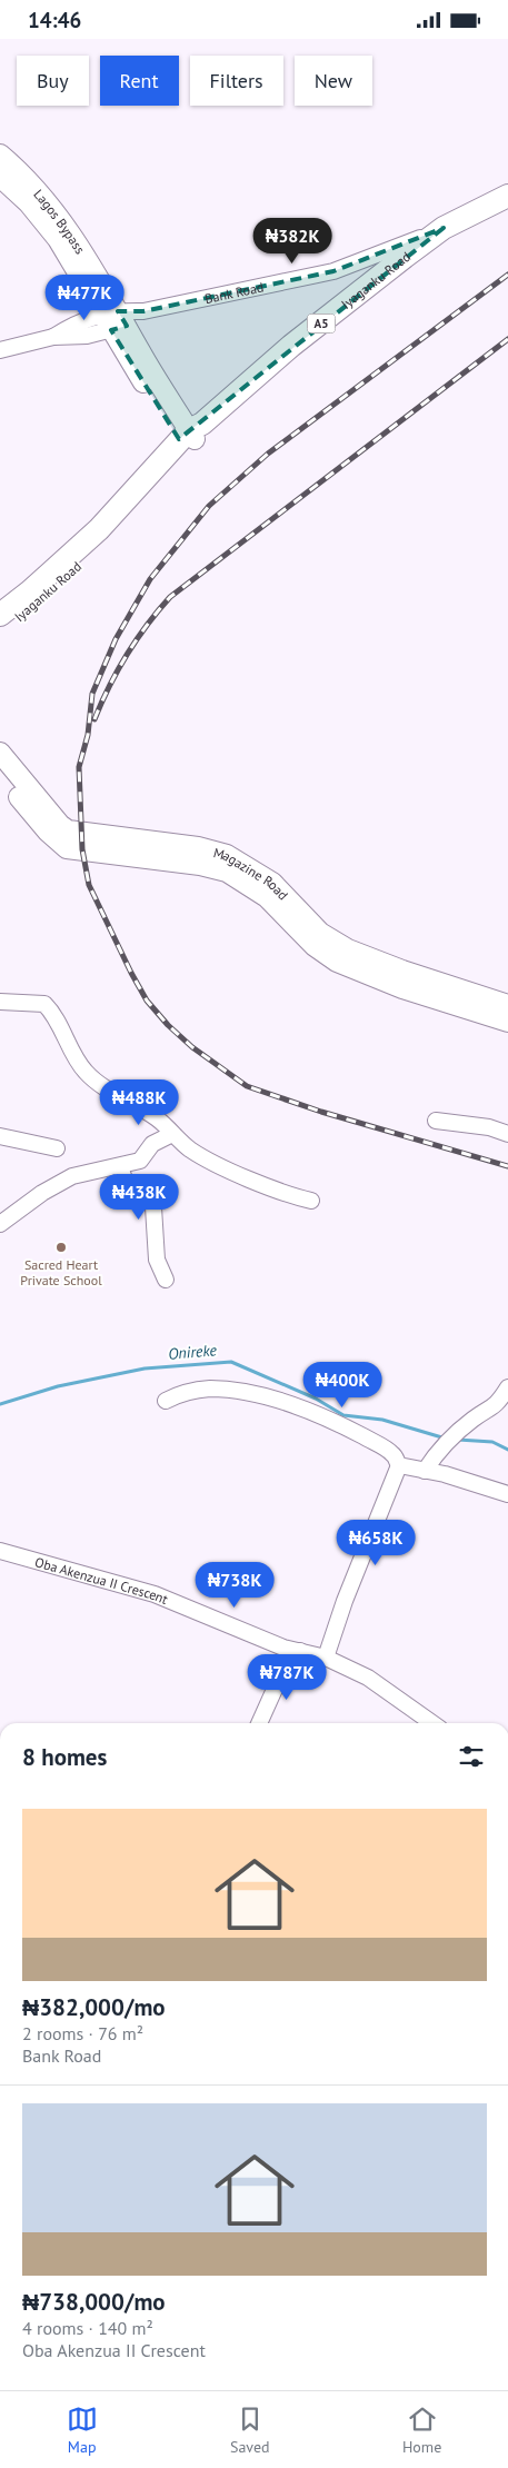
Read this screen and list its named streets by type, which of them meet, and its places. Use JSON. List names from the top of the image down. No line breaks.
{"streets":{"highway":["Iyaganku Road","A5"],"main road":["Lagos Bypass","Magazine Road"],"street":["Bank Road","Oba Akenzua II Crescent"]},"crossings":[["Lagos Bypass","Iyaganku Road"],["Lagos Bypass","Bank Road"],["Iyaganku Road","Bank Road"]],"water":["Onireke"],"places":["Sacred Heart Private School"],"page":{"status":"14:46","chip":["Buy","Rent","Filters","New"],"price":["₦382K","₦477K","₦488K","₦438K","₦400K","₦658K","₦738K","₦787K"],"heading":"8 homes","list":[{"name":"₦382,000/mo","note":"2 rooms · 76 m² · Bank Road"},{"name":"₦738,000/mo","note":"4 rooms · 140 m² · Oba Akenzua II Crescent"}],"tabs":["Map","Saved","Home"]}}
